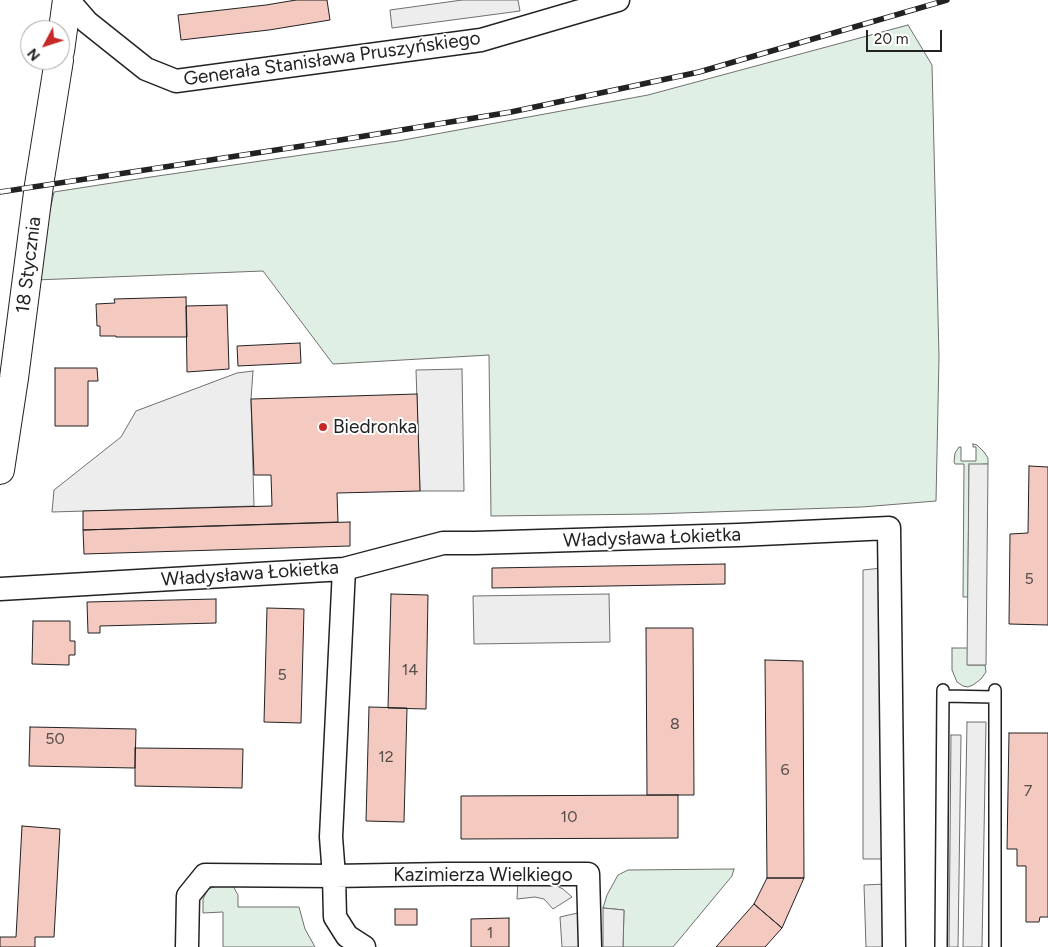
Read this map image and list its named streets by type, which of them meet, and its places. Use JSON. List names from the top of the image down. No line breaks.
{"streets":{"street":["Generała Stanisława Pruszyńskiego","18 Stycznia","Władysława Łokietka","Kazimierza Wielkiego"]},"places":["Biedronka"],"house_numbers":["5","14","5","8","50","12","6","7","10","1"],"scale_bar":"20 m","north":"bottom left"}
